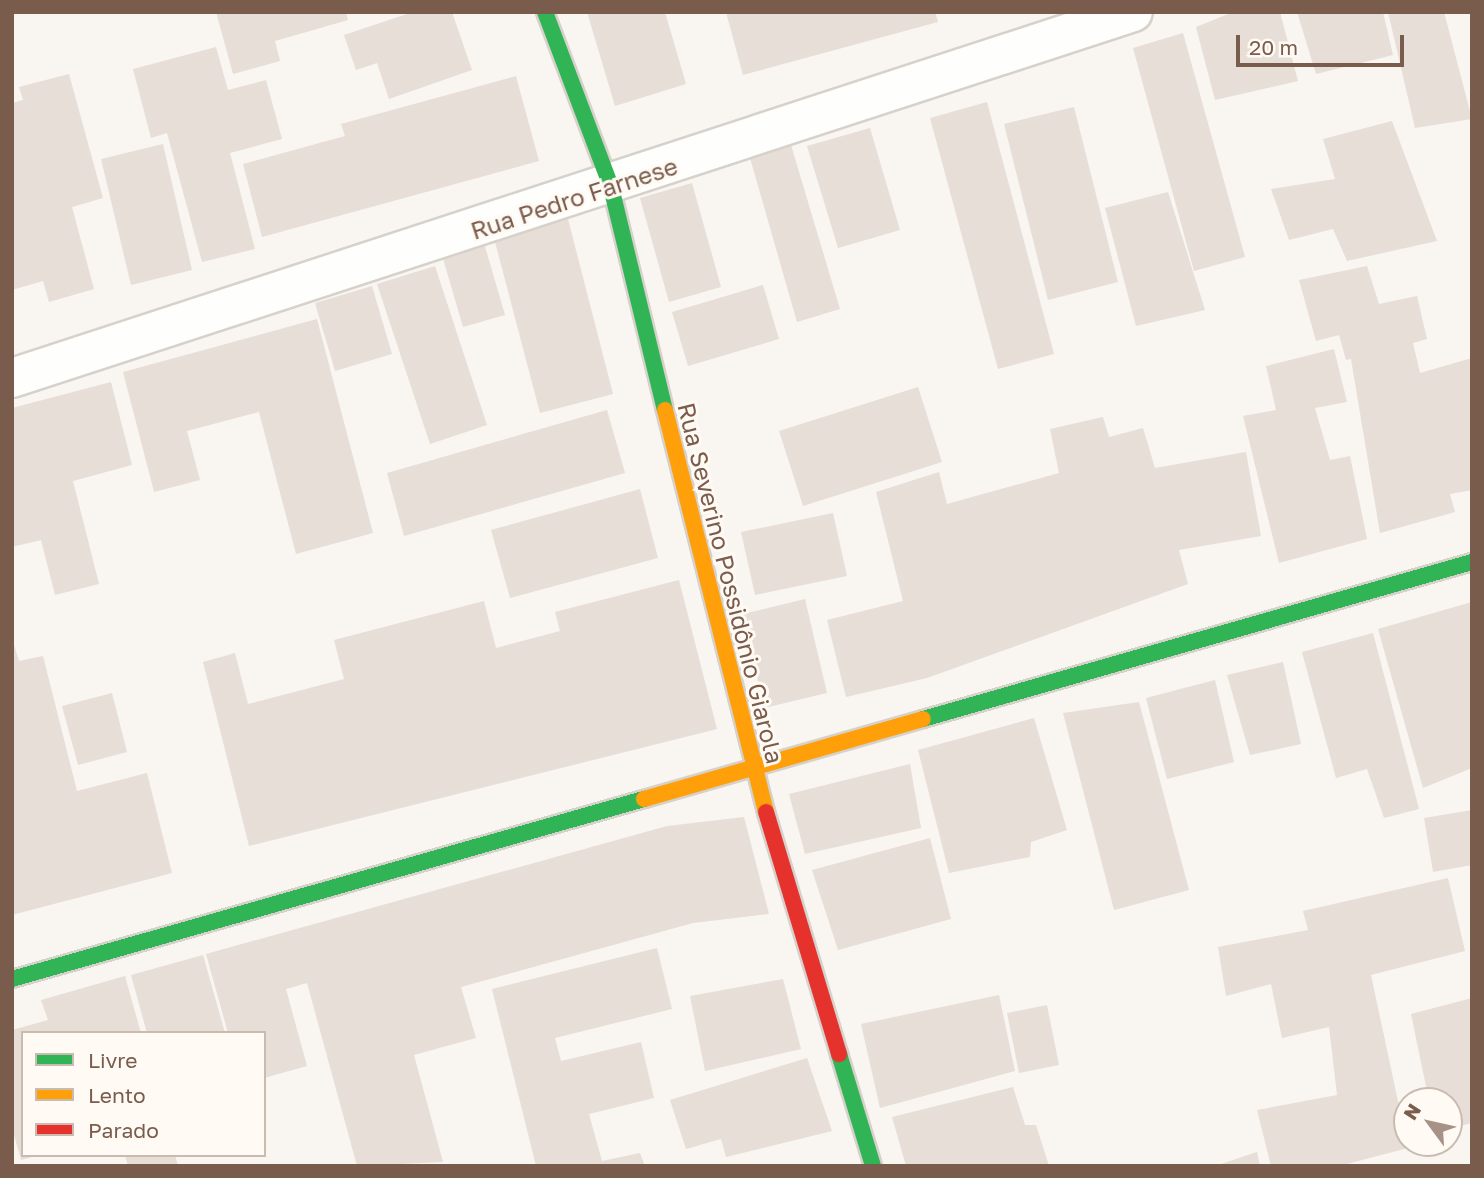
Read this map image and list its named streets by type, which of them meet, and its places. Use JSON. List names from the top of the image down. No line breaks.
{"streets":{"street":["Rua Pedro Farnese","Rua Severino Possidônio Giarola"]},"crossings":[["Rua Pedro Farnese","Rua Severino Possidônio Giarola"]],"legend":["Livre","Lento","Parado"],"scale_bar":"20 m","north":"top left"}
